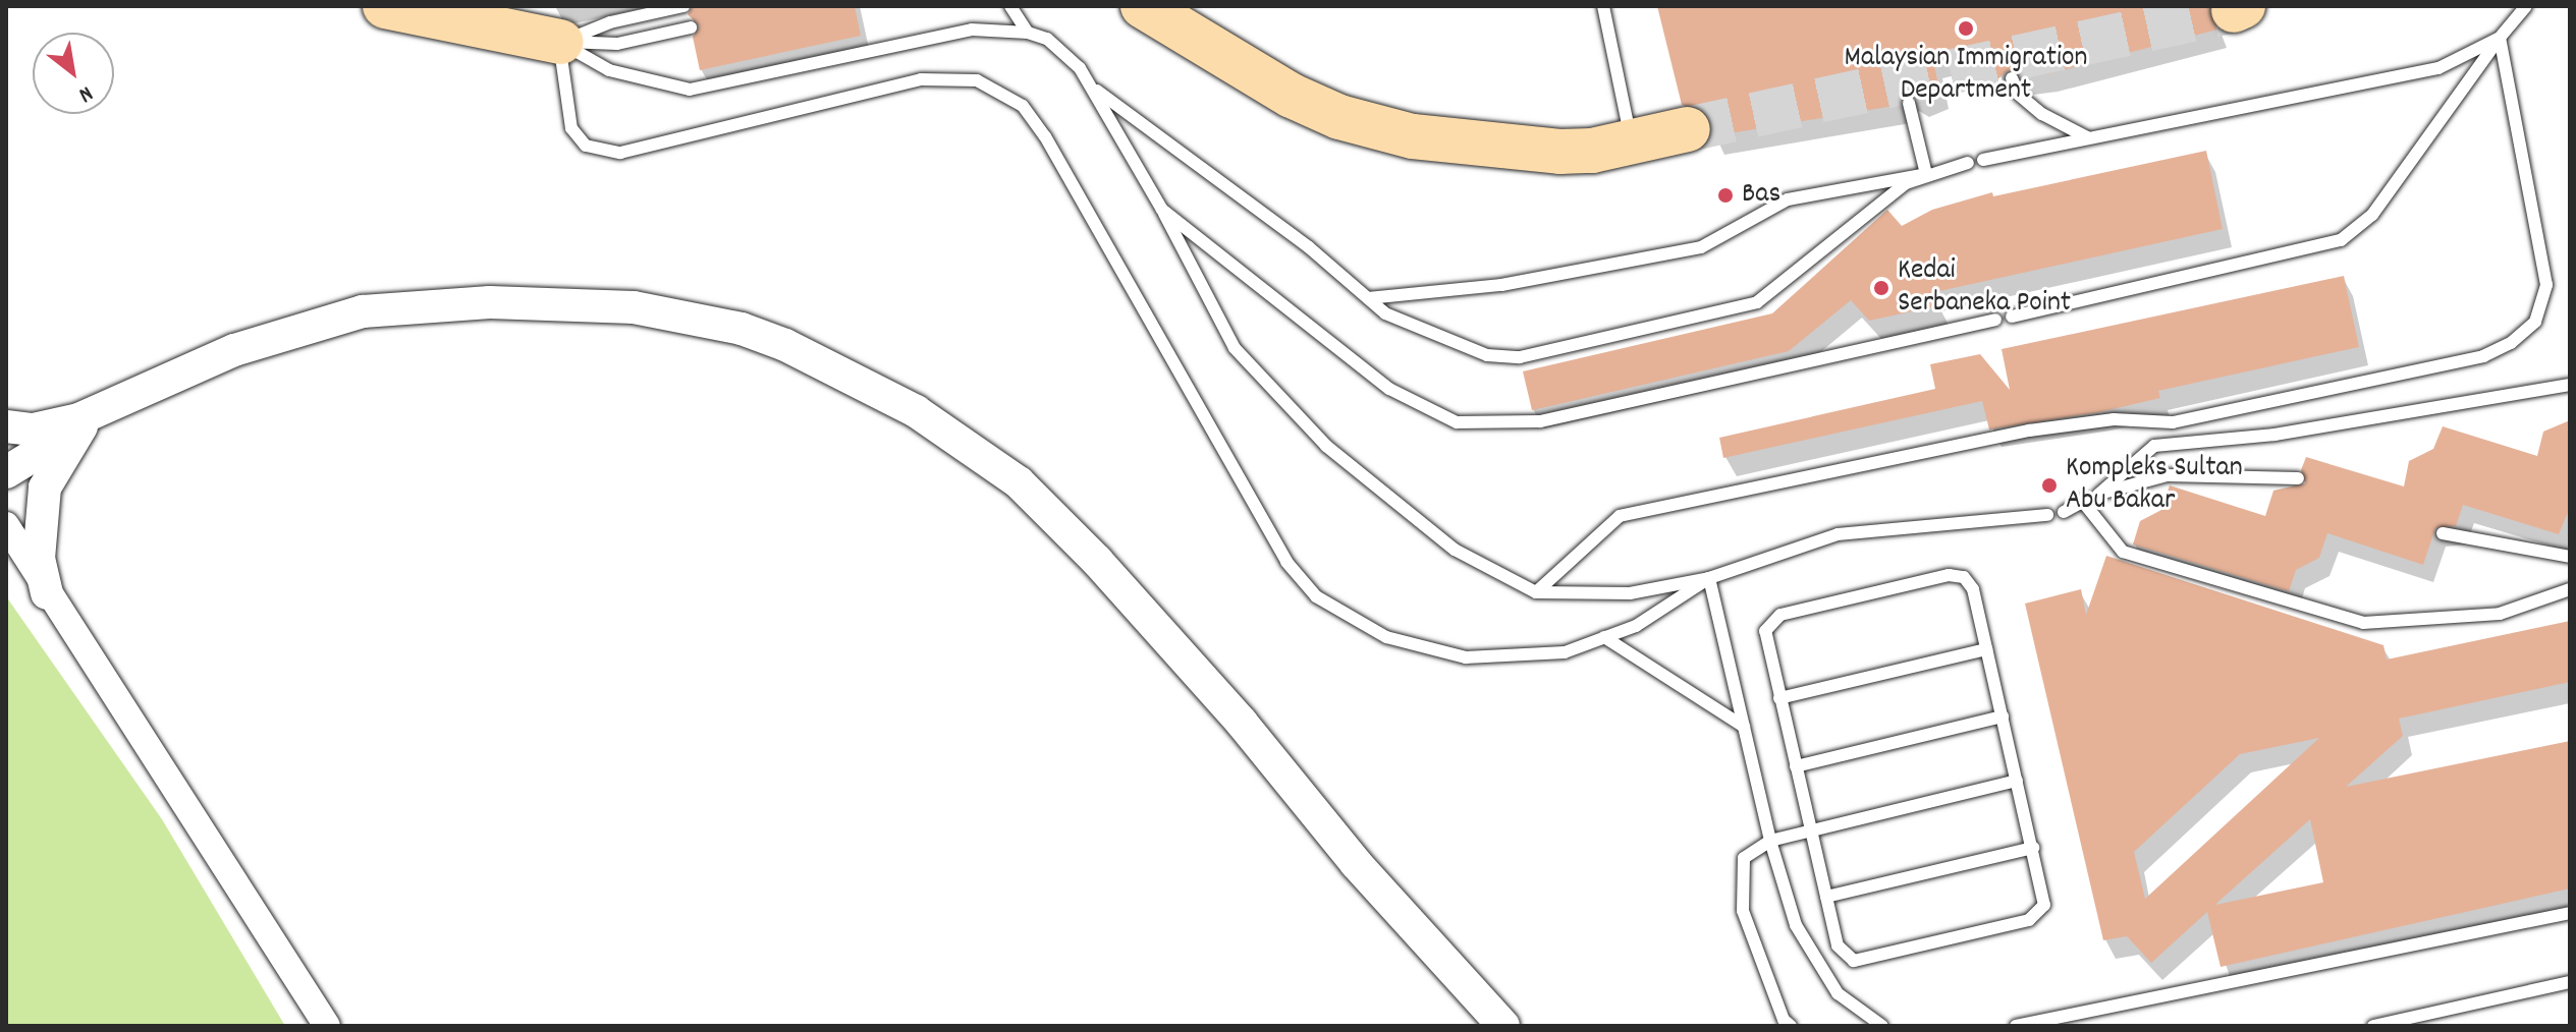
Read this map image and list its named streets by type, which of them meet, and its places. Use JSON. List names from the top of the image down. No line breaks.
{"places":["Malaysian Immigration Department","Bas","Kedai Serbaneka Point","Kompleks Sultan Abu Bakar"],"north":"bottom right"}
